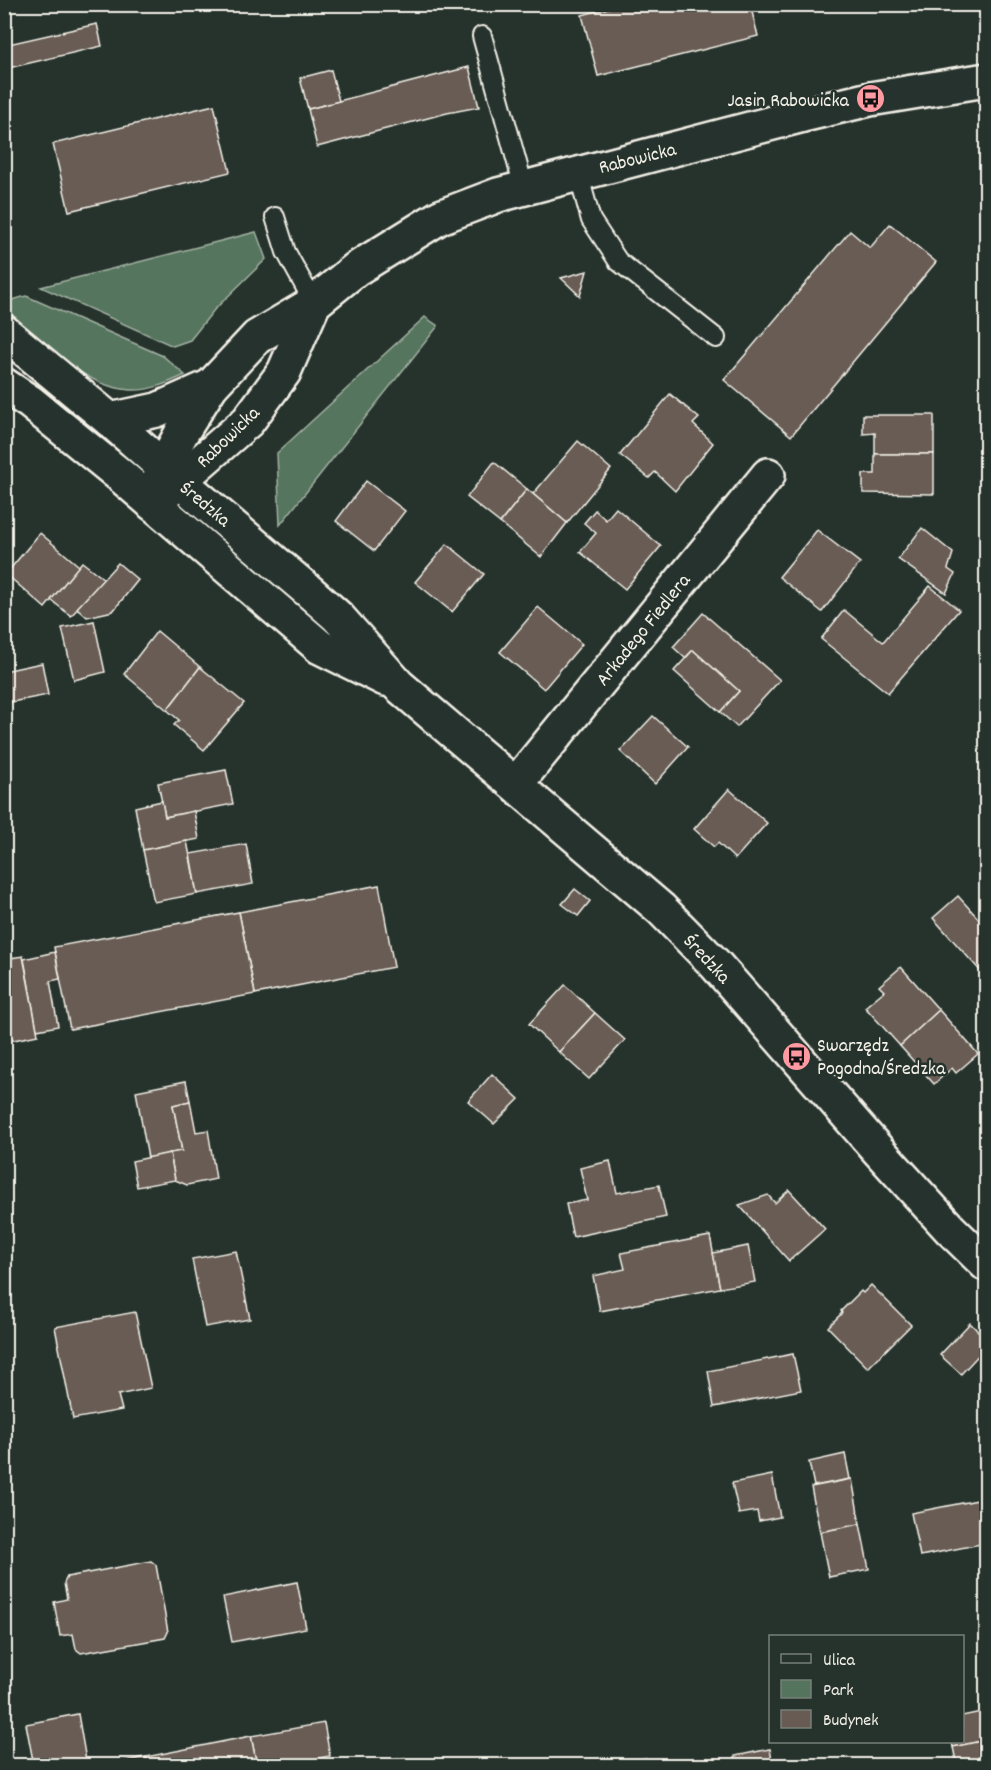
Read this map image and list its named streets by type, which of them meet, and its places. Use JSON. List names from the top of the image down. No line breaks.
{"streets":{"street":["Rabowicka","Średzka","Arkadego Fiedlera"]},"crossings":[["Rabowicka","Średzka"],["Średzka","Arkadego Fiedlera"]],"places":{"bus stop":["Jasin Rabowicka","Swarzędz Pogodna/Średzka"]},"legend":["Ulica","Park","Budynek"]}
